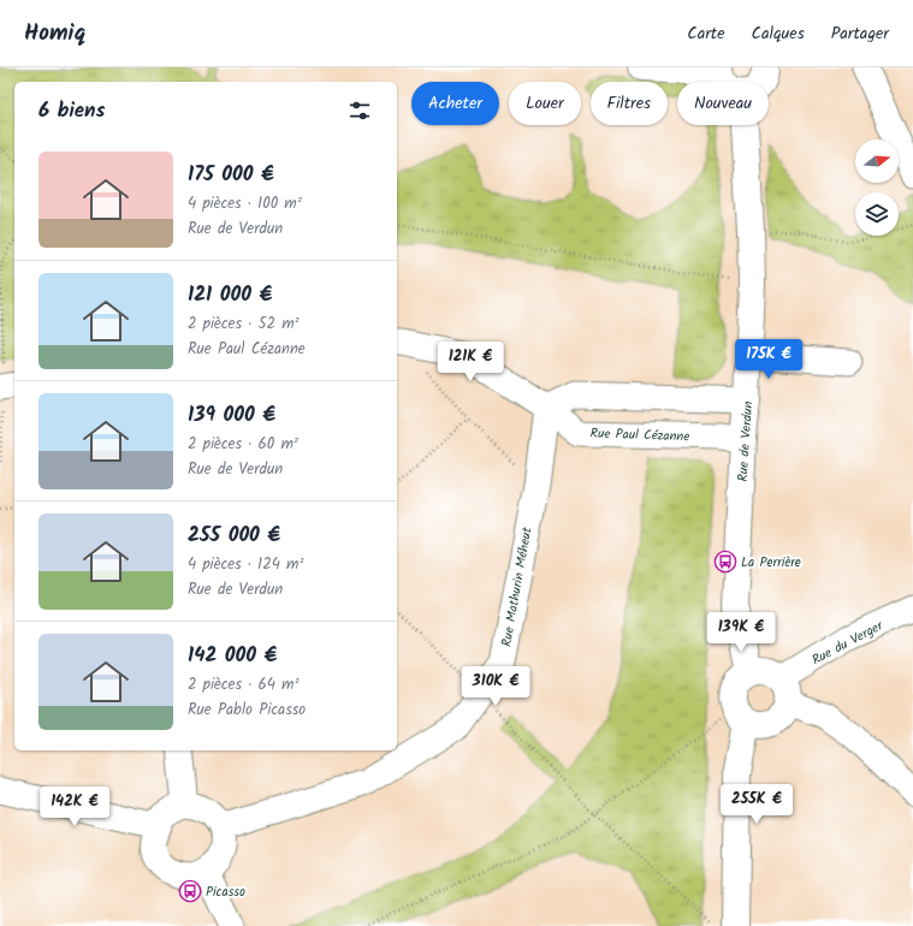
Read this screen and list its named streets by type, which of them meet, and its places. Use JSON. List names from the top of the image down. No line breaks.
{"streets":{"street":["Rue Paul Cézanne","Rue de Verdun","Rue Mathurin Méheut","Rue du Verger"]},"crossings":[["Rue Paul Cézanne","Rue de Verdun"],["Rue Paul Cézanne","Rue Mathurin Méheut"],["Rue de Verdun","Rue du Verger"]],"places":{"bus stop":["La Perrière","Picasso"]},"north":"right","page":{"header":"Homiq","nav":["Carte","Calques","Partager"],"chip":["Acheter","Louer","Filtres","Nouveau"],"heading":"6 biens","list":[{"name":"175 000 €","note":"4 pièces · 100 m² · Rue de Verdun"},{"name":"121 000 €","note":"2 pièces · 52 m² · Rue Paul Cézanne"},{"name":"139 000 €","note":"2 pièces · 60 m² · Rue de Verdun"},{"name":"255 000 €","note":"4 pièces · 124 m² · Rue de Verdun"},{"name":"142 000 €","note":"2 pièces · 64 m² · Rue Pablo Picasso"}],"price":["175K €","121K €","139K €","310K €","255K €","142K €"]}}
